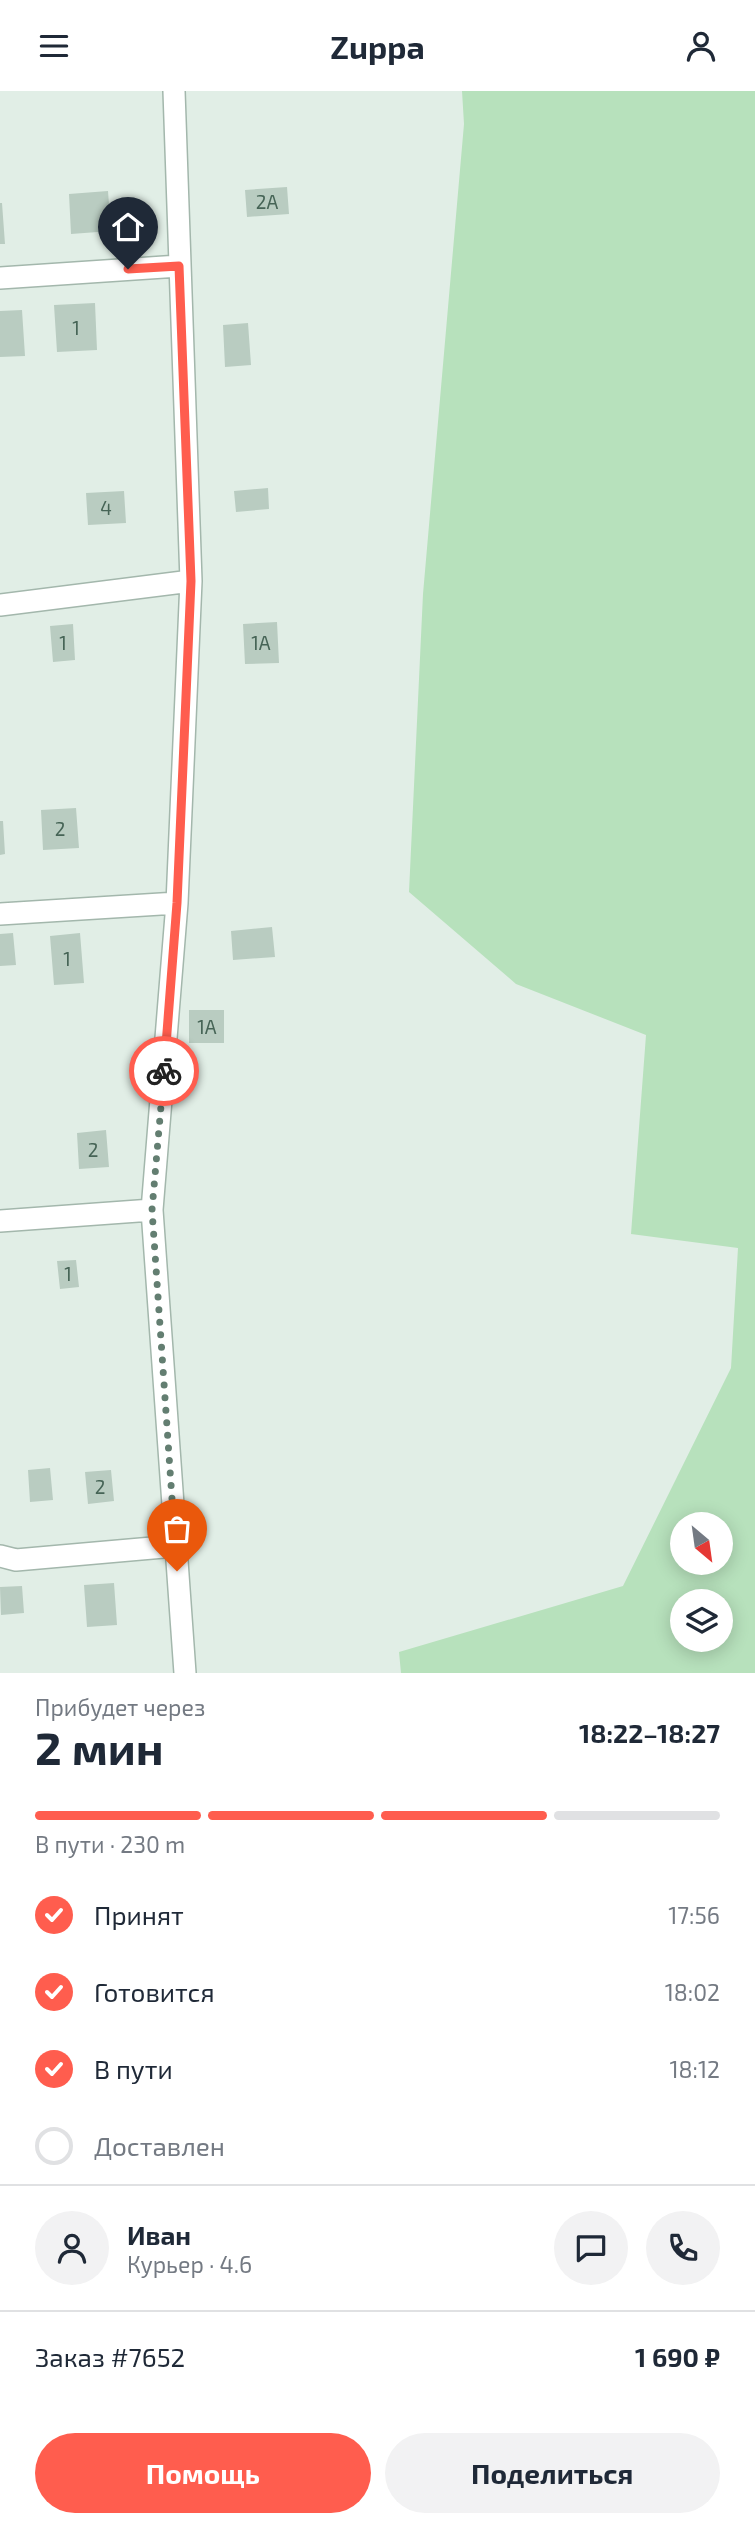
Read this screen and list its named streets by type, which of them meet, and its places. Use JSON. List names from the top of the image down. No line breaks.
{"house_numbers":["2А","1","4","1","1А","2","1","1А","2","1","2"],"north":"bottom right","page":{"header":"Zuppa","heading":["2 мин","Прибудет через","18:22–18:27"],"panel":["Иван","Курьер · 4.6","Заказ #7652","1 690 ₽"],"bar":"В пути · 230 m","list":[["Принят","17:56"],["Готовится","18:02"],["В пути","18:12"],"Доставлен"],"buttons":["Помощь","Поделиться"]}}
